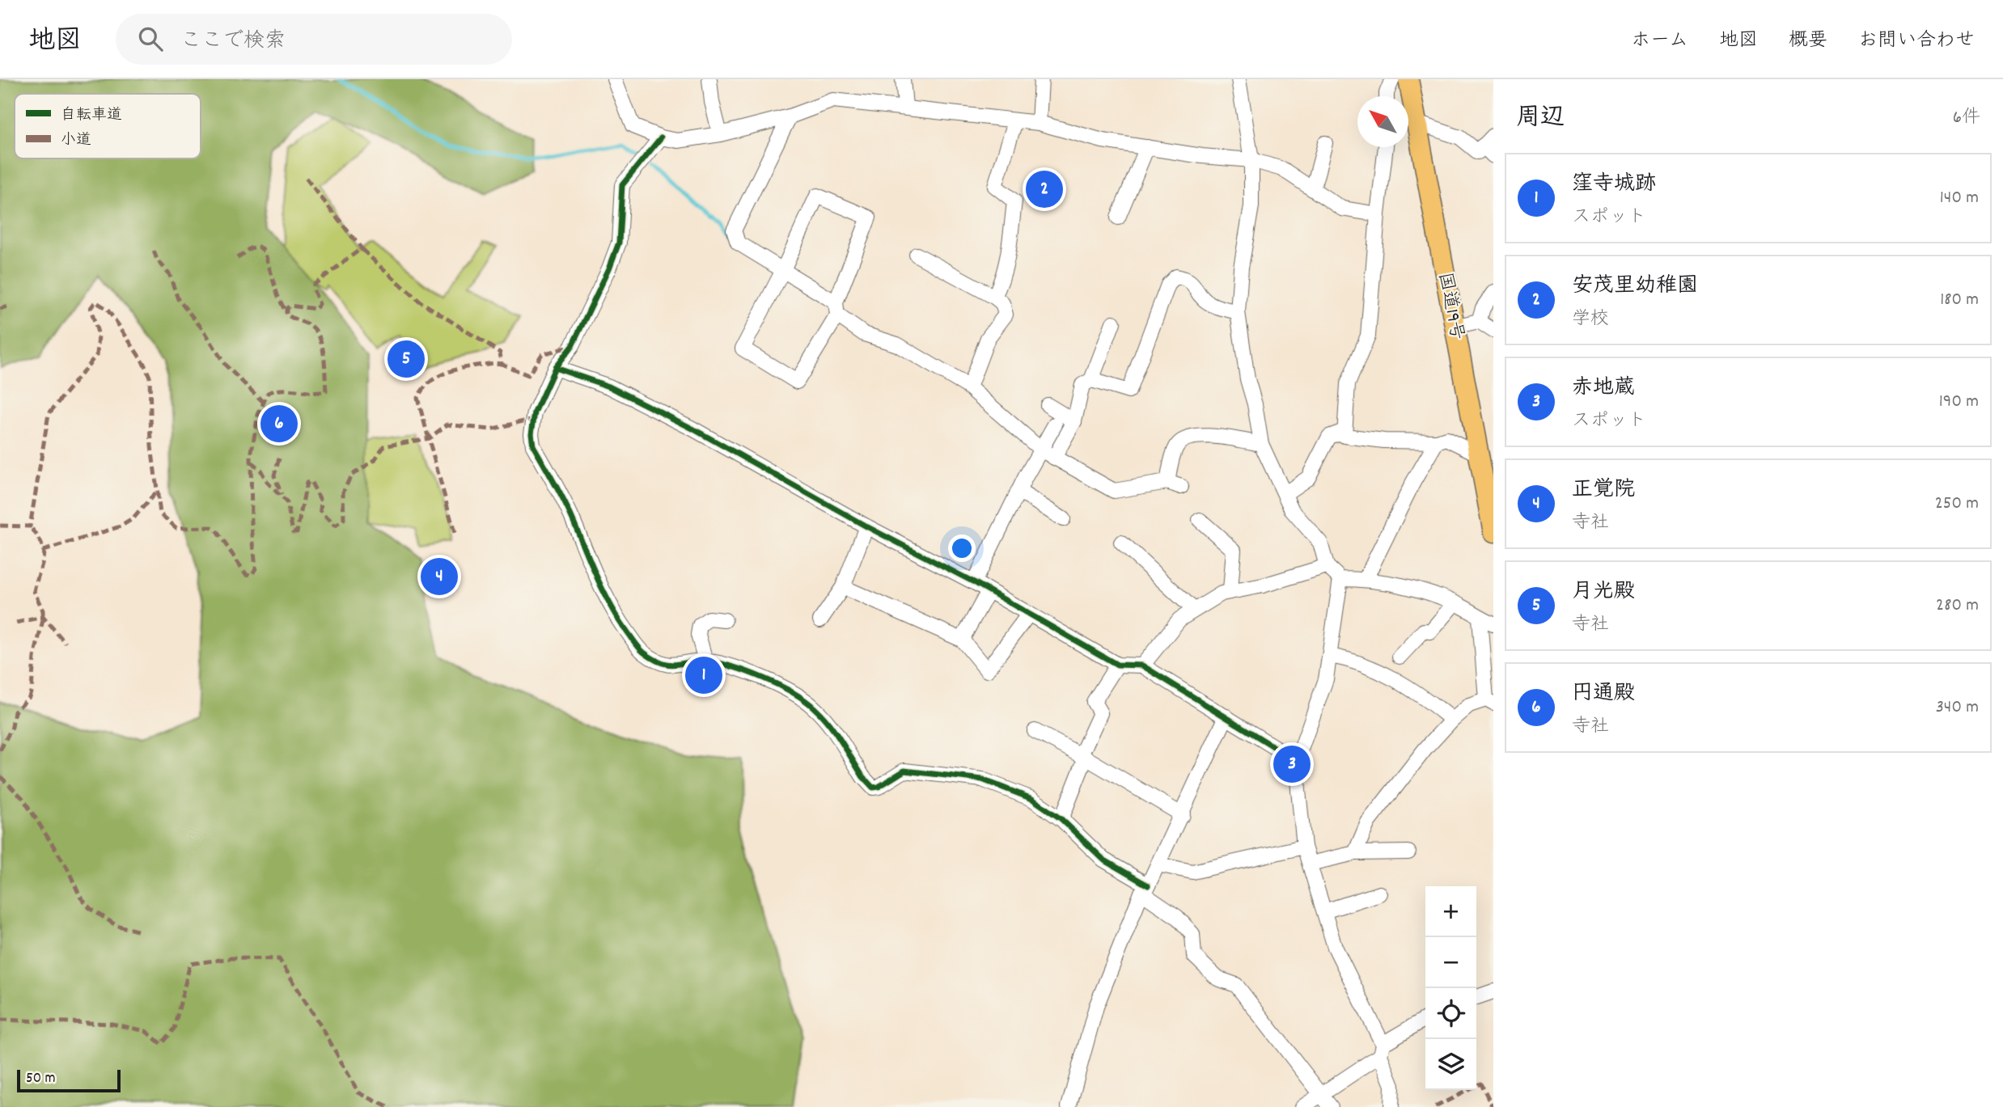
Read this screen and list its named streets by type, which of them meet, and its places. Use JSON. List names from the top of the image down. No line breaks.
{"streets":{"highway":["国道19号"]},"legend":["自転車道","小道"],"scale_bar":"50 m","north":"top left","page":{"header":"地図","search":"ここで検索","nav":["ホーム","地図","概要","お問い合わせ"],"heading":["周辺","6件"],"list":[{"mark":"1","name":"窪寺城跡","note":"スポット","value":"140 m"},{"mark":"2","name":"安茂里幼稚園","note":"学校","value":"180 m"},{"mark":"3","name":"赤地蔵","note":"スポット","value":"190 m"},{"mark":"4","name":"正覚院","note":"寺社","value":"250 m"},{"mark":"5","name":"月光殿","note":"寺社","value":"280 m"},{"mark":"6","name":"円通殿","note":"寺社","value":"340 m"}],"pins":["2","5","6","4","1","3"],"map_buttons":["+","−"],"scale":"50 m"}}
